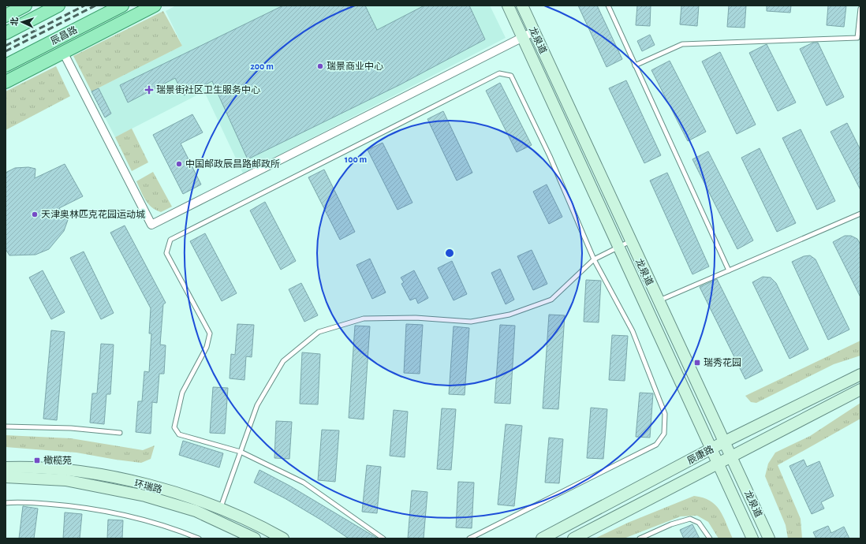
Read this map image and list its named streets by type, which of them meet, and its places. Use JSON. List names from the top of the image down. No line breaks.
{"streets":{"main road":["辰昌路"],"street":["龙泉道","辰康路","环瑞路"]},"crossings":[["龙泉道","辰康路"]],"places":{"other":["瑞景商业中心","中国邮政辰昌路邮政所","天津奥林匹克花园运动城"],"health":["瑞景街社区卫生服务中心"],"transit":["瑞秀花园","橄榄苑"]},"north":"left","rings":["200 m","100 m"]}
